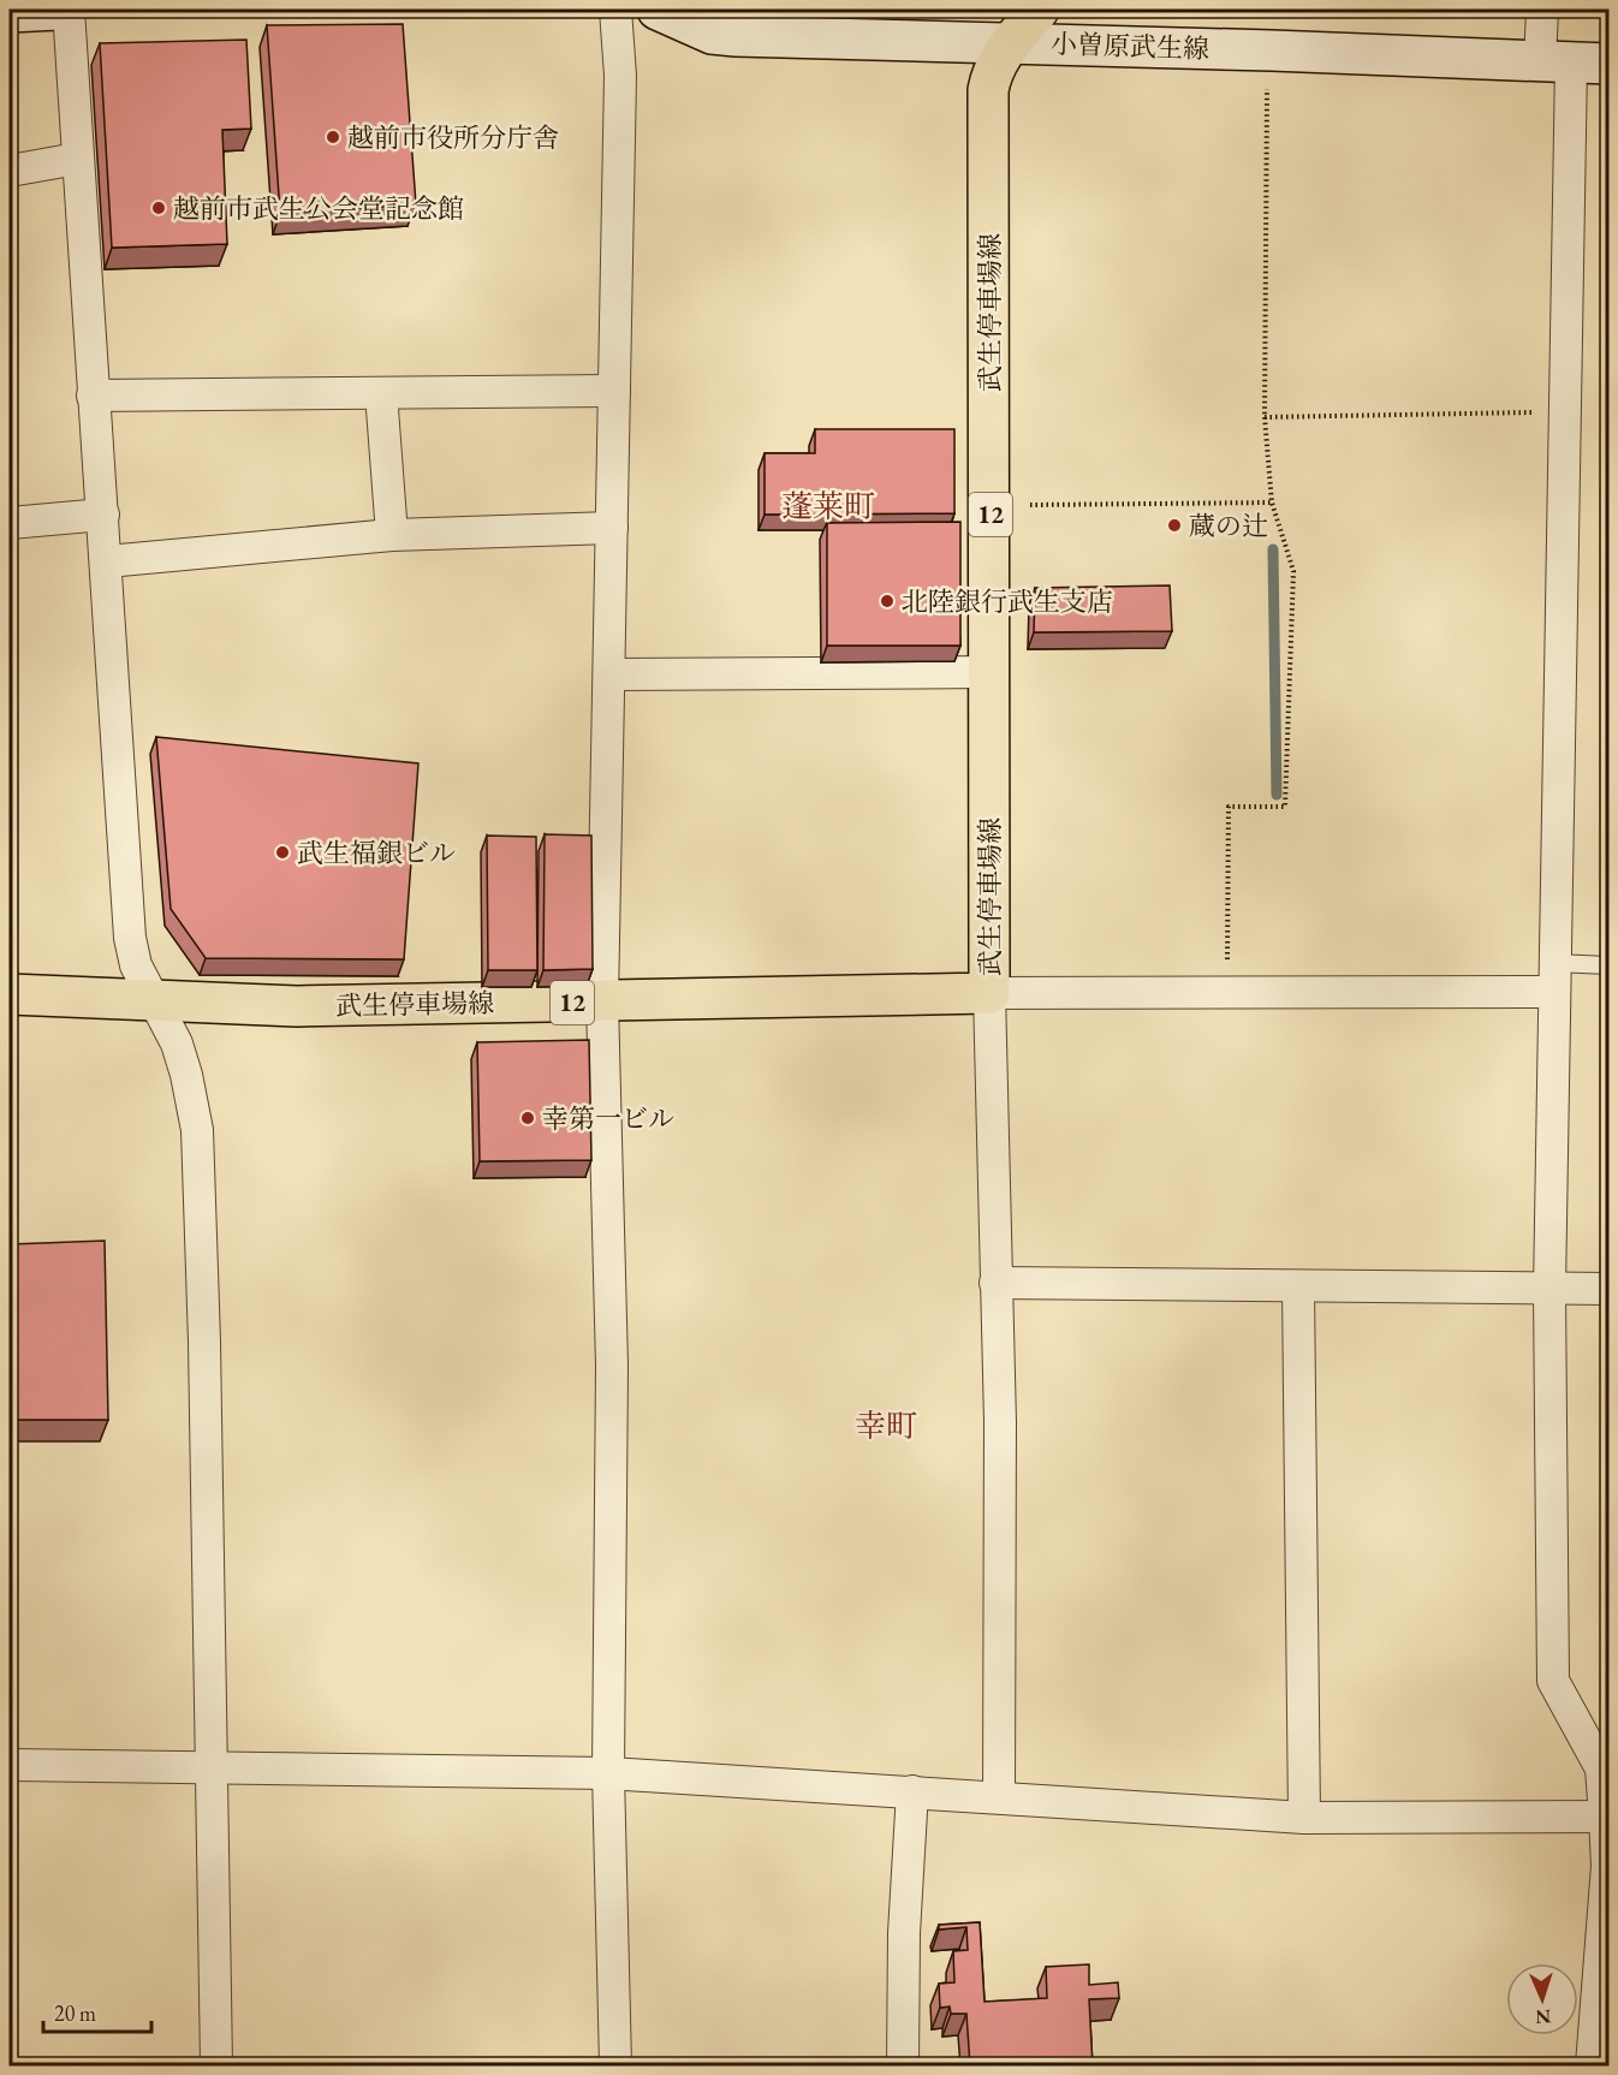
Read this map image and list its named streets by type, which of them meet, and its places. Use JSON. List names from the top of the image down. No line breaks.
{"streets":{"main road":["小曽原武生線","武生停車場線","12"]},"crossings":[["小曽原武生線","武生停車場線"]],"districts":["蓬莱町","幸町"],"places":["越前市役所分庁舎","越前市武生公会堂記念館","蔵の辻","北陸銀行武生支店","武生福銀ビル","幸第一ビル"],"scale_bar":"20 m","north":"bottom"}
